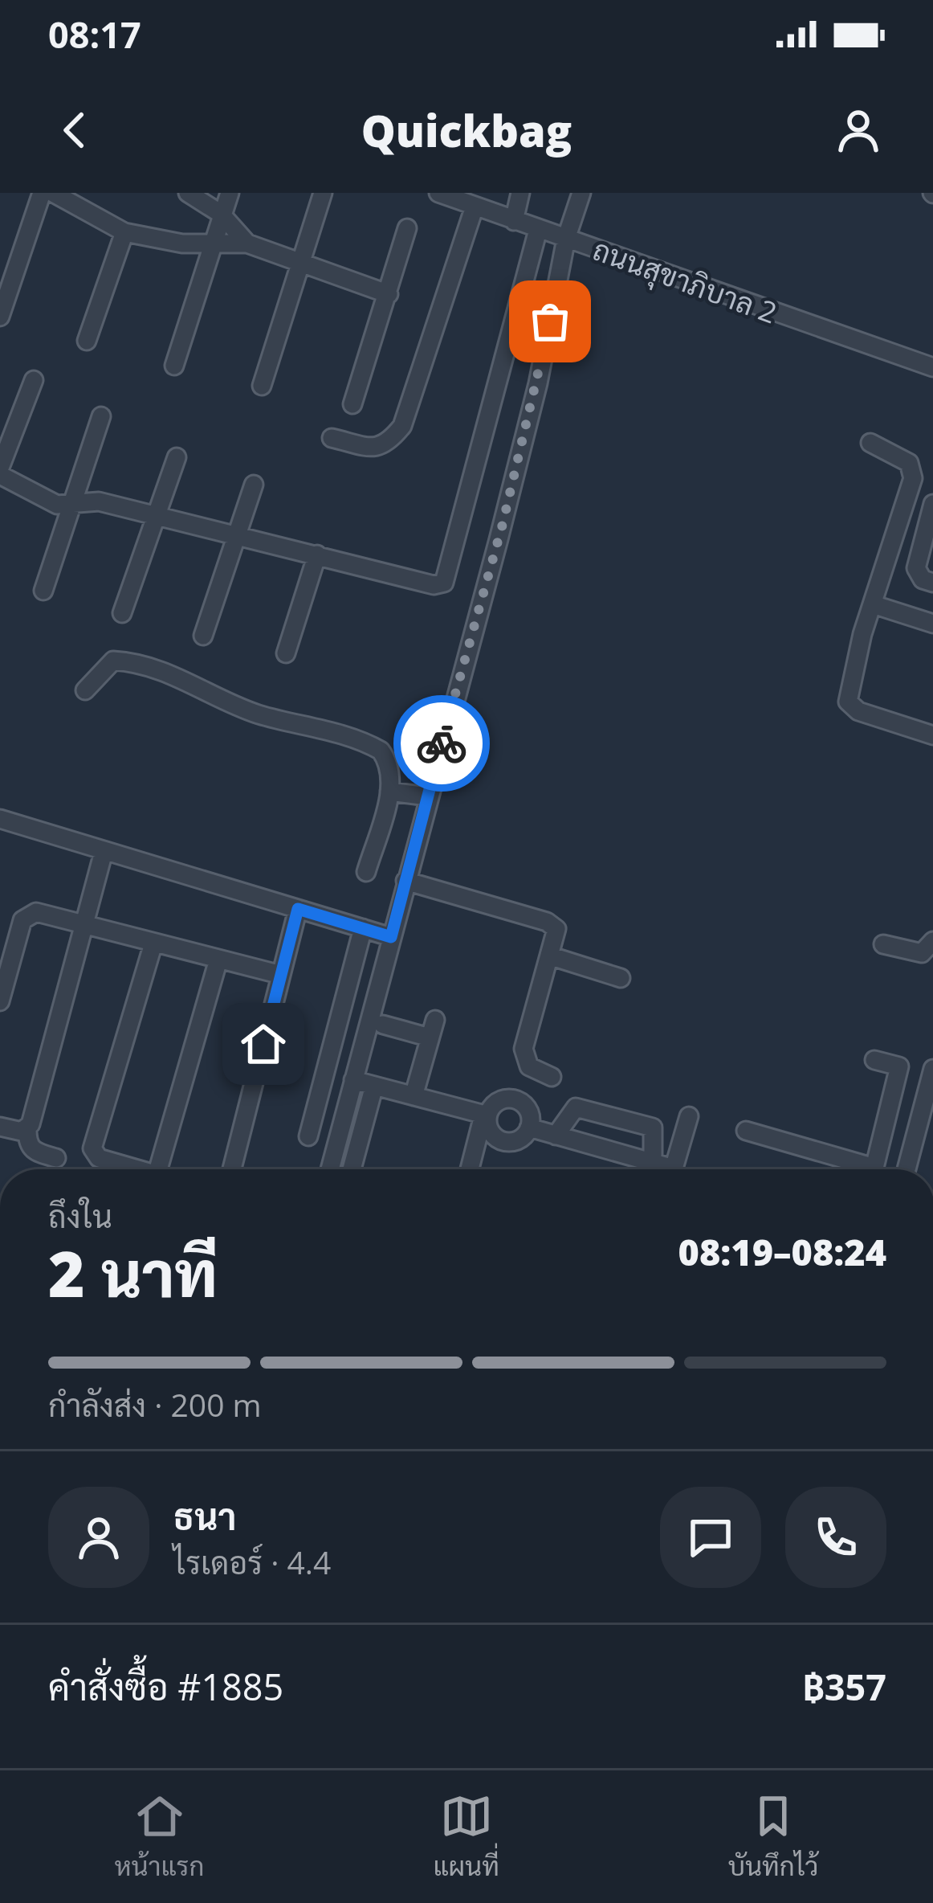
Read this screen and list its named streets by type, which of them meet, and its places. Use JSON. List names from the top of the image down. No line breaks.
{"streets":{"street":["ถนนสุขาภิบาล 2"]},"page":{"status":"08:17","header":"Quickbag","heading":["2 นาที","ถึงใน","08:19–08:24"],"panel":["ธนา","ไรเดอร์ · 4.4","คำสั่งซื้อ #1885","฿357"],"bar":"กำลังส่ง · 200 m","tabs":["หน้าแรก","แผนที่","บันทึกไว้"]}}
